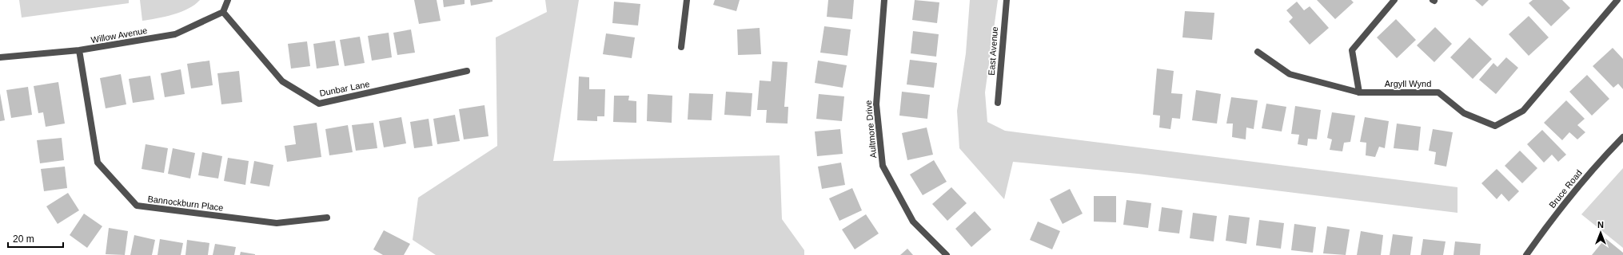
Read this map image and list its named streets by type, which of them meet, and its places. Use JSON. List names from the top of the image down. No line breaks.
{"streets":{"street":["Willow Avenue","East Avenue","Argyll Wynd","Dunbar Lane","Aultmore Drive","Bruce Road","Bannockburn Place"]},"crossings":[["Willow Avenue","Dunbar Lane"],["Willow Avenue","Bannockburn Place"]],"scale_bar":"20 m","north":"top"}
